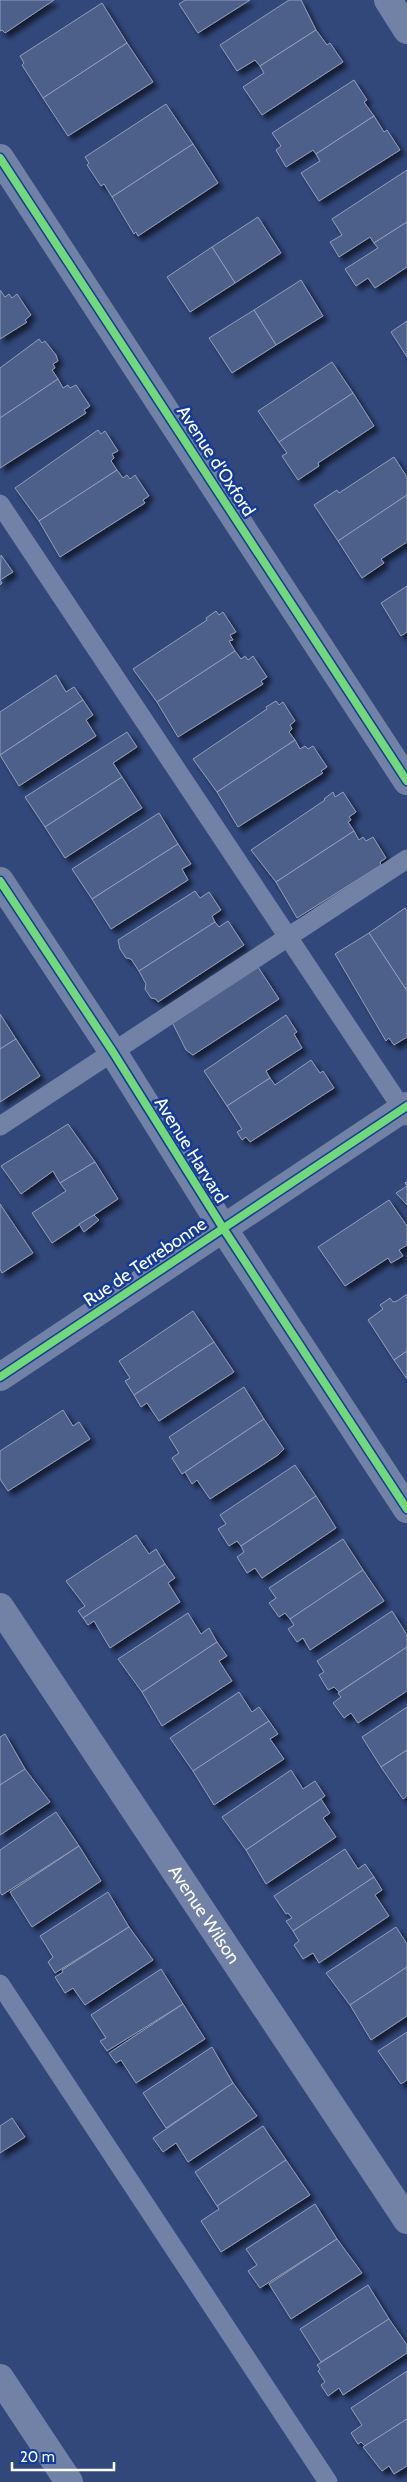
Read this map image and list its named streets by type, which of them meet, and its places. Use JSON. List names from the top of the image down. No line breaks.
{"streets":{"street":["Avenue d'Oxford","Avenue Harvard","Rue de Terrebonne","Avenue Wilson"]},"crossings":[["Avenue Harvard","Rue de Terrebonne"]],"scale_bar":"20 m"}
